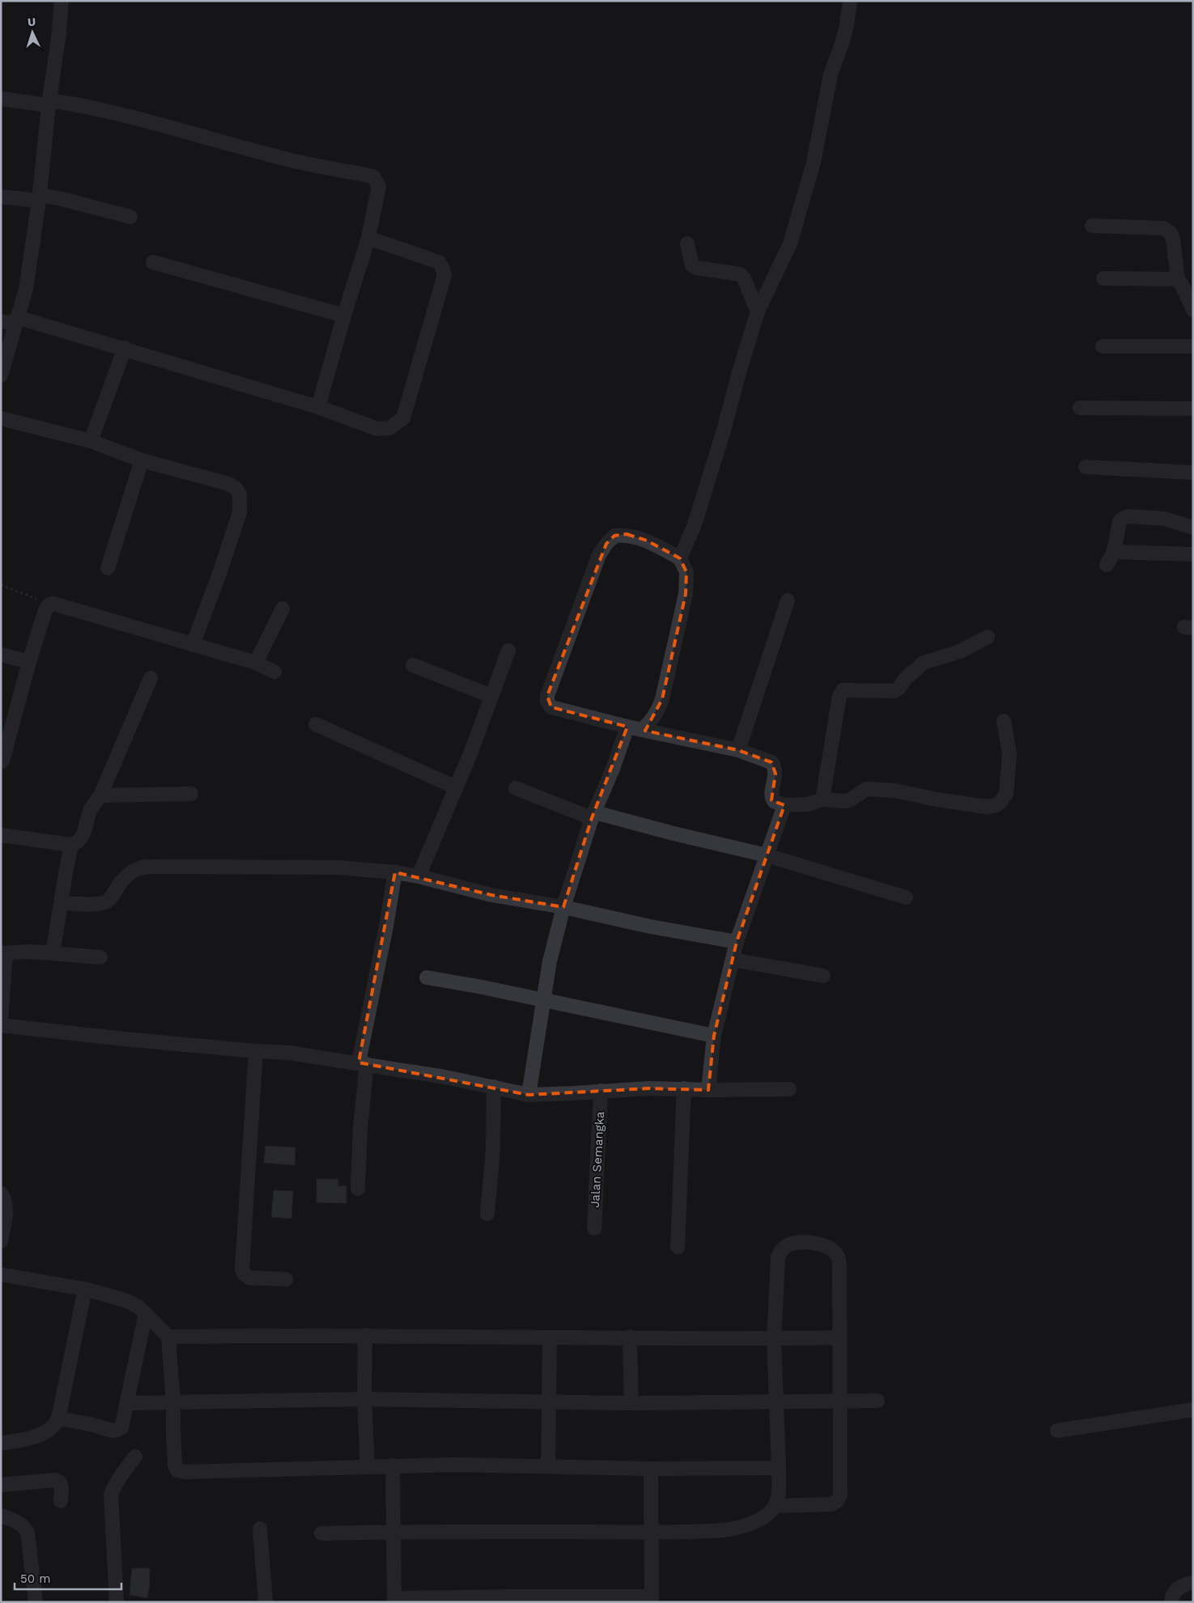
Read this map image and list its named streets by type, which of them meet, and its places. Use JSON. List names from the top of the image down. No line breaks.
{"streets":{"street":["Jalan Semangka"]},"scale_bar":"50 m","north":"top"}
